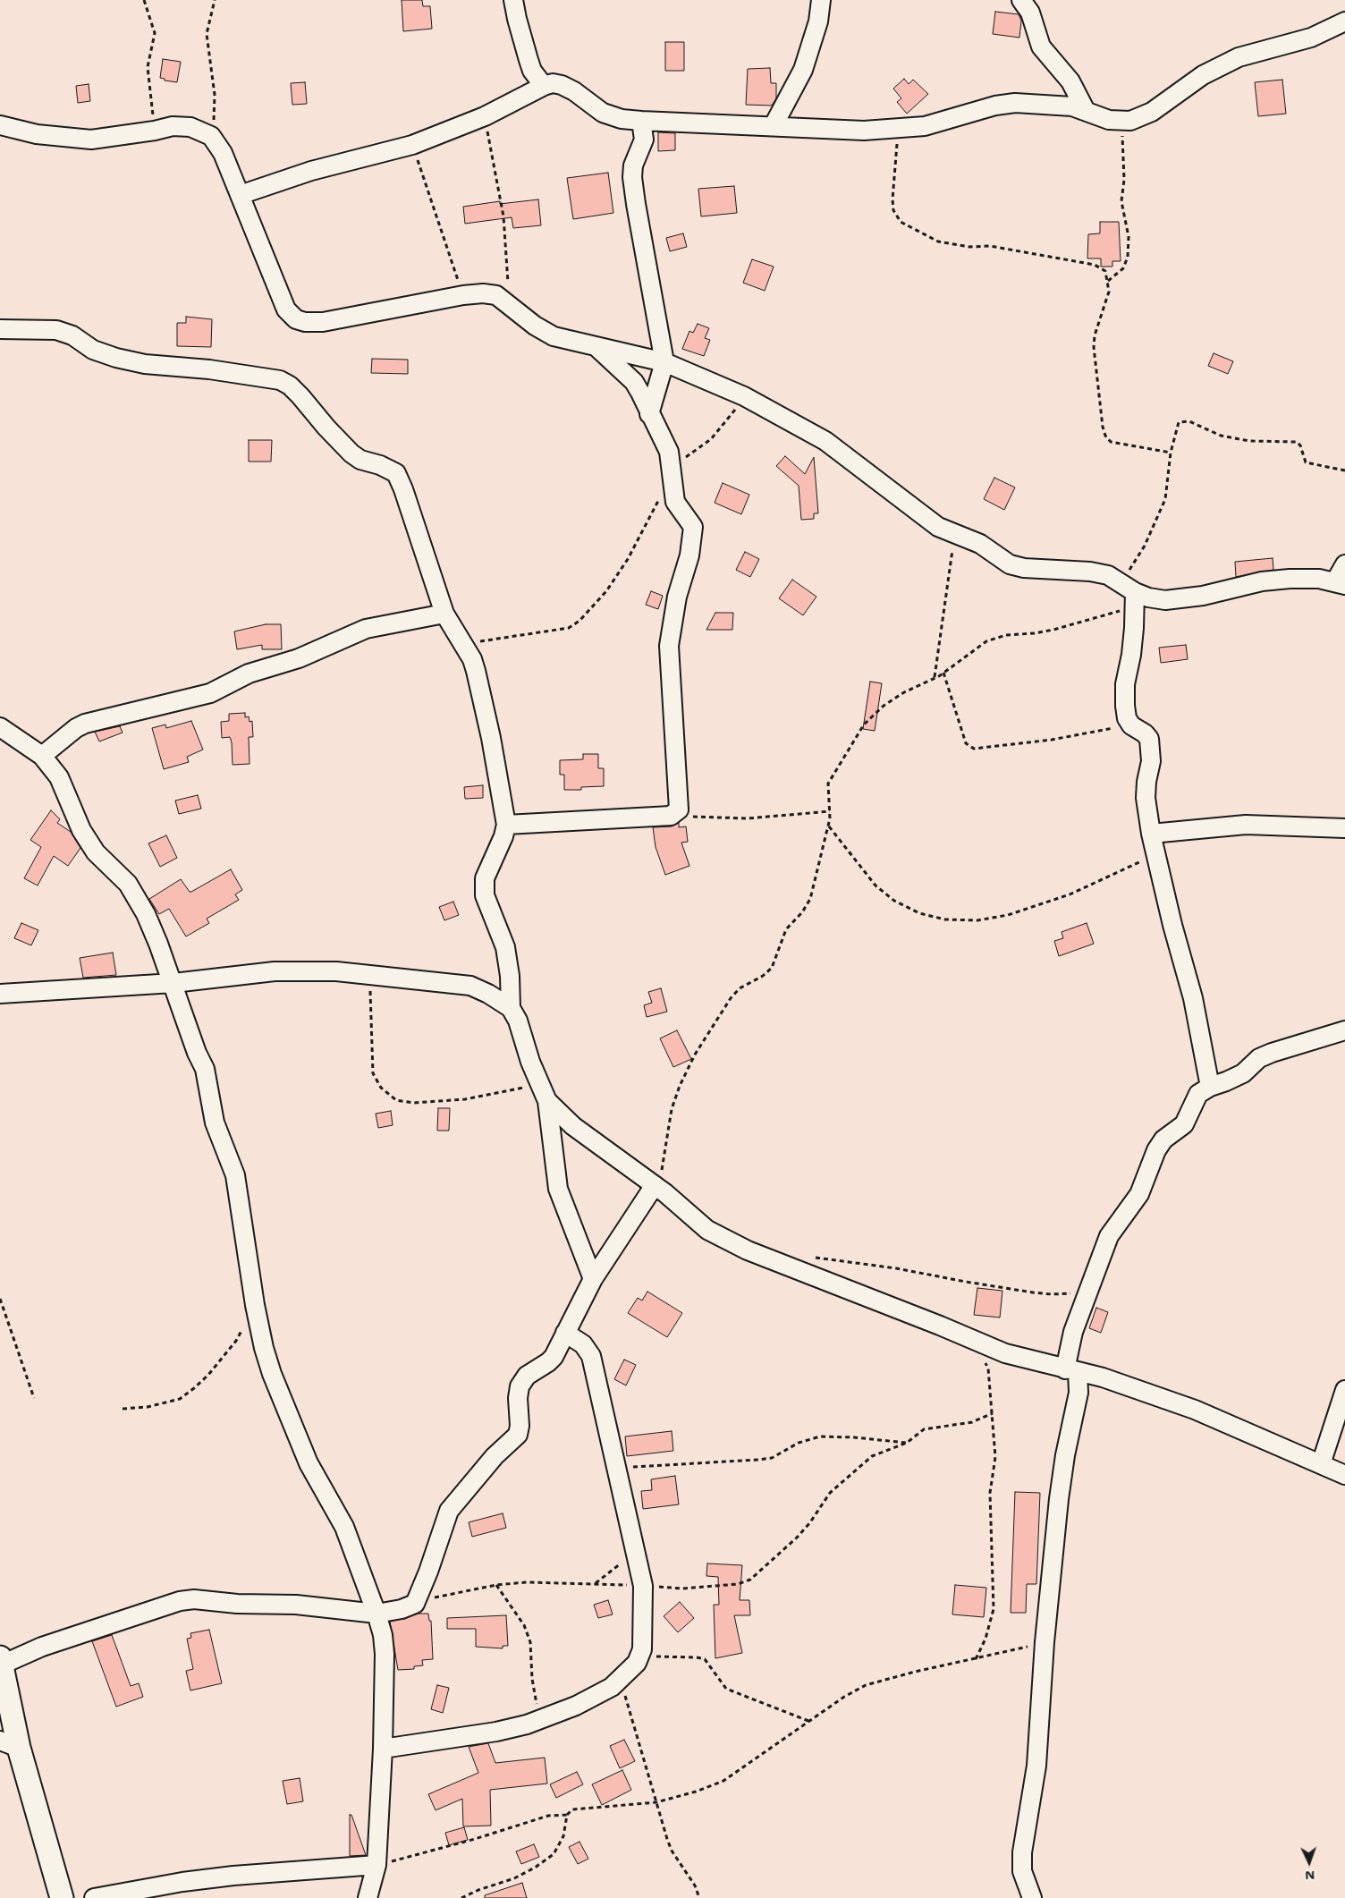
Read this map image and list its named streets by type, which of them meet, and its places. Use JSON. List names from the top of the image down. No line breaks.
{"north":"bottom"}
